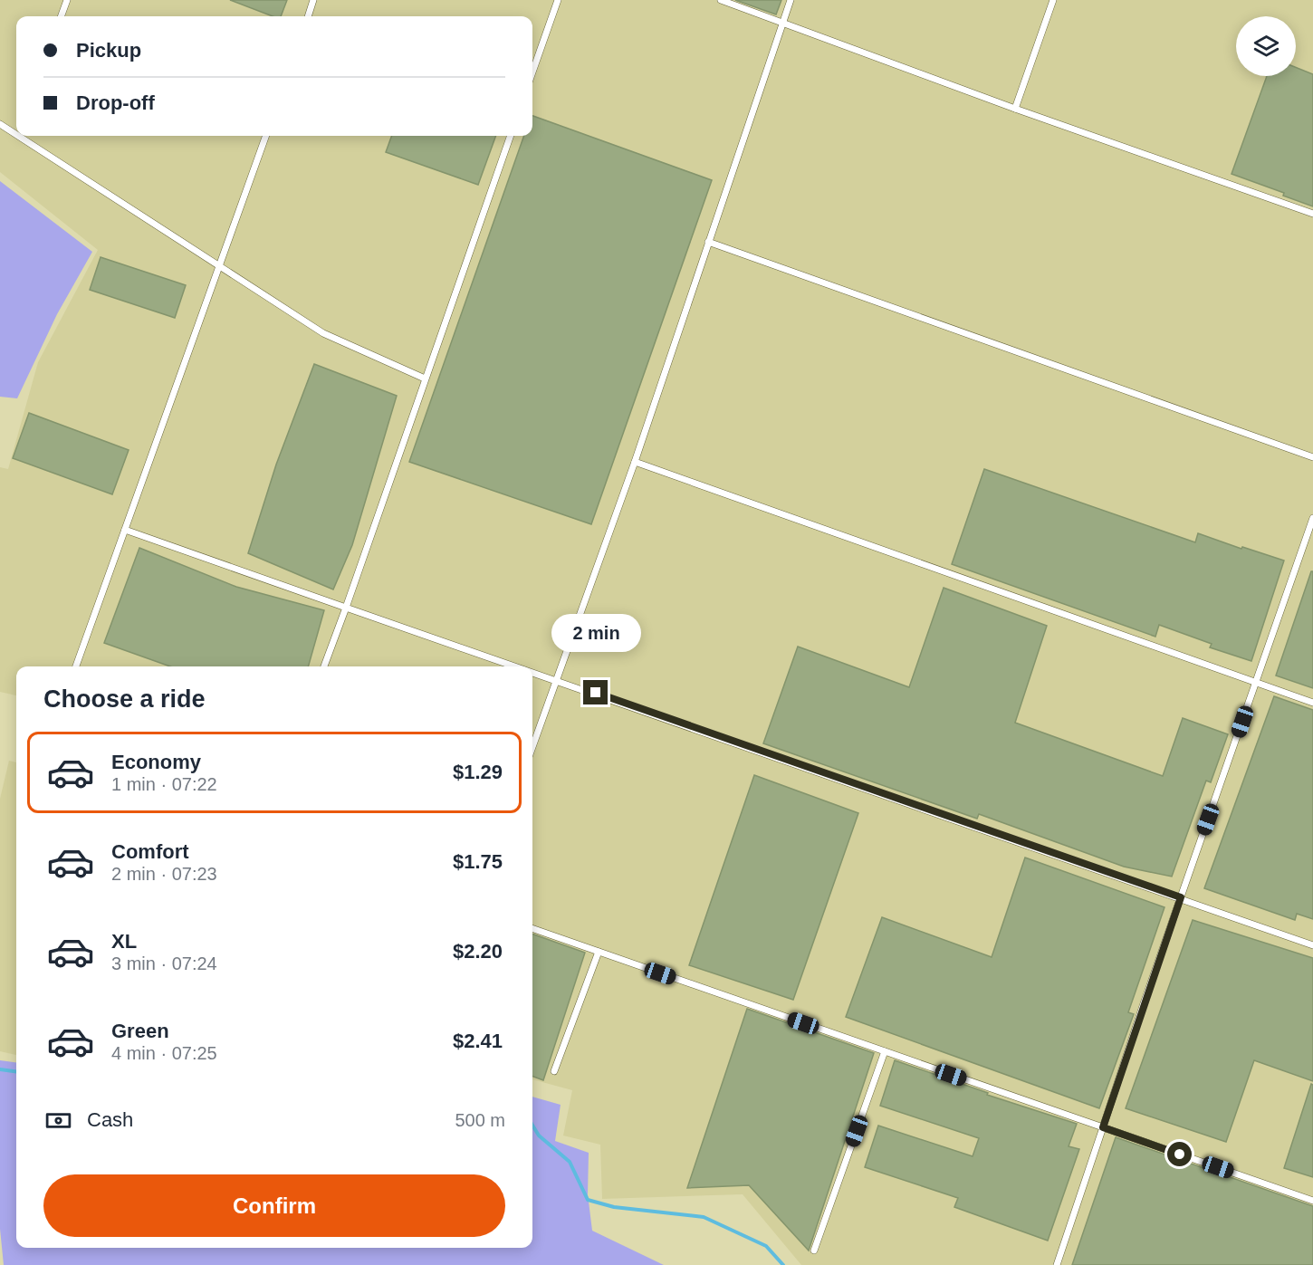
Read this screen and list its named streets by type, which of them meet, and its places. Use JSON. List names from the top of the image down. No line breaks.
{"page":{"banner":["Pickup","Drop-off"],"bubble":"2 min","heading":"Choose a ride","list":[{"name":"Economy","note":"1 min · 07:22","value":"$1.29"},{"name":"Comfort","note":"2 min · 07:23","value":"$1.75"},{"name":"XL","note":"3 min · 07:24","value":"$2.20"},{"name":"Green","note":"4 min · 07:25","value":"$2.41"}],"pay":["Cash","500 m"],"buttons":"Confirm"}}
